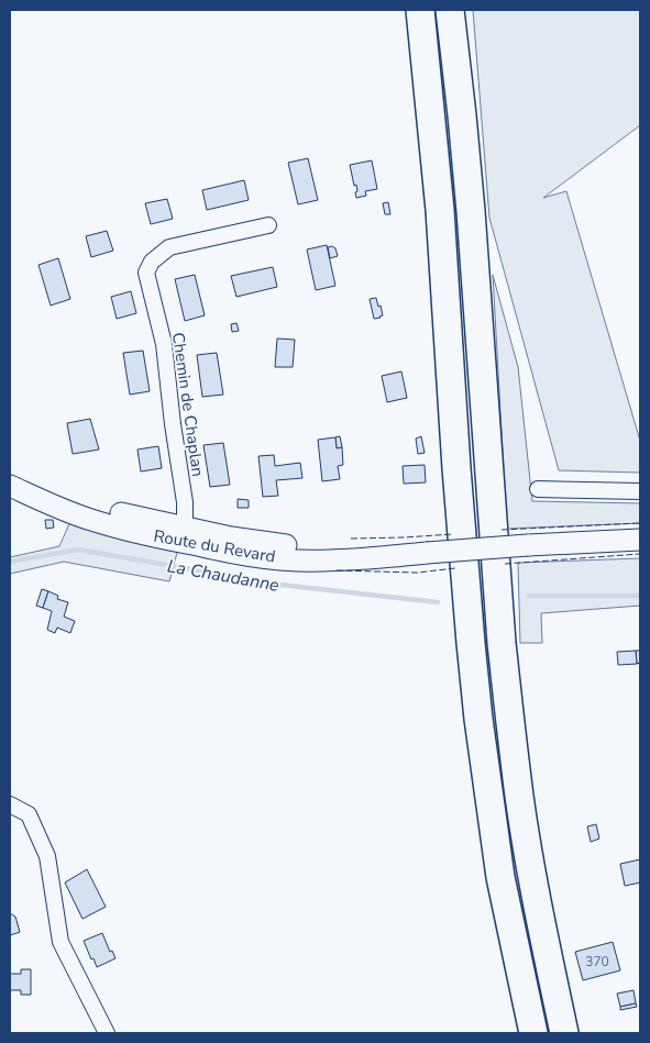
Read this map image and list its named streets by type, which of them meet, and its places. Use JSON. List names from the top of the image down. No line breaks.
{"streets":{"main road":["Route du Revard"],"street":["Chemin de Chaplan"]},"crossings":[["Chemin de Chaplan","Route du Revard"]],"water":["La Chaudanne"],"house_numbers":["370"]}
